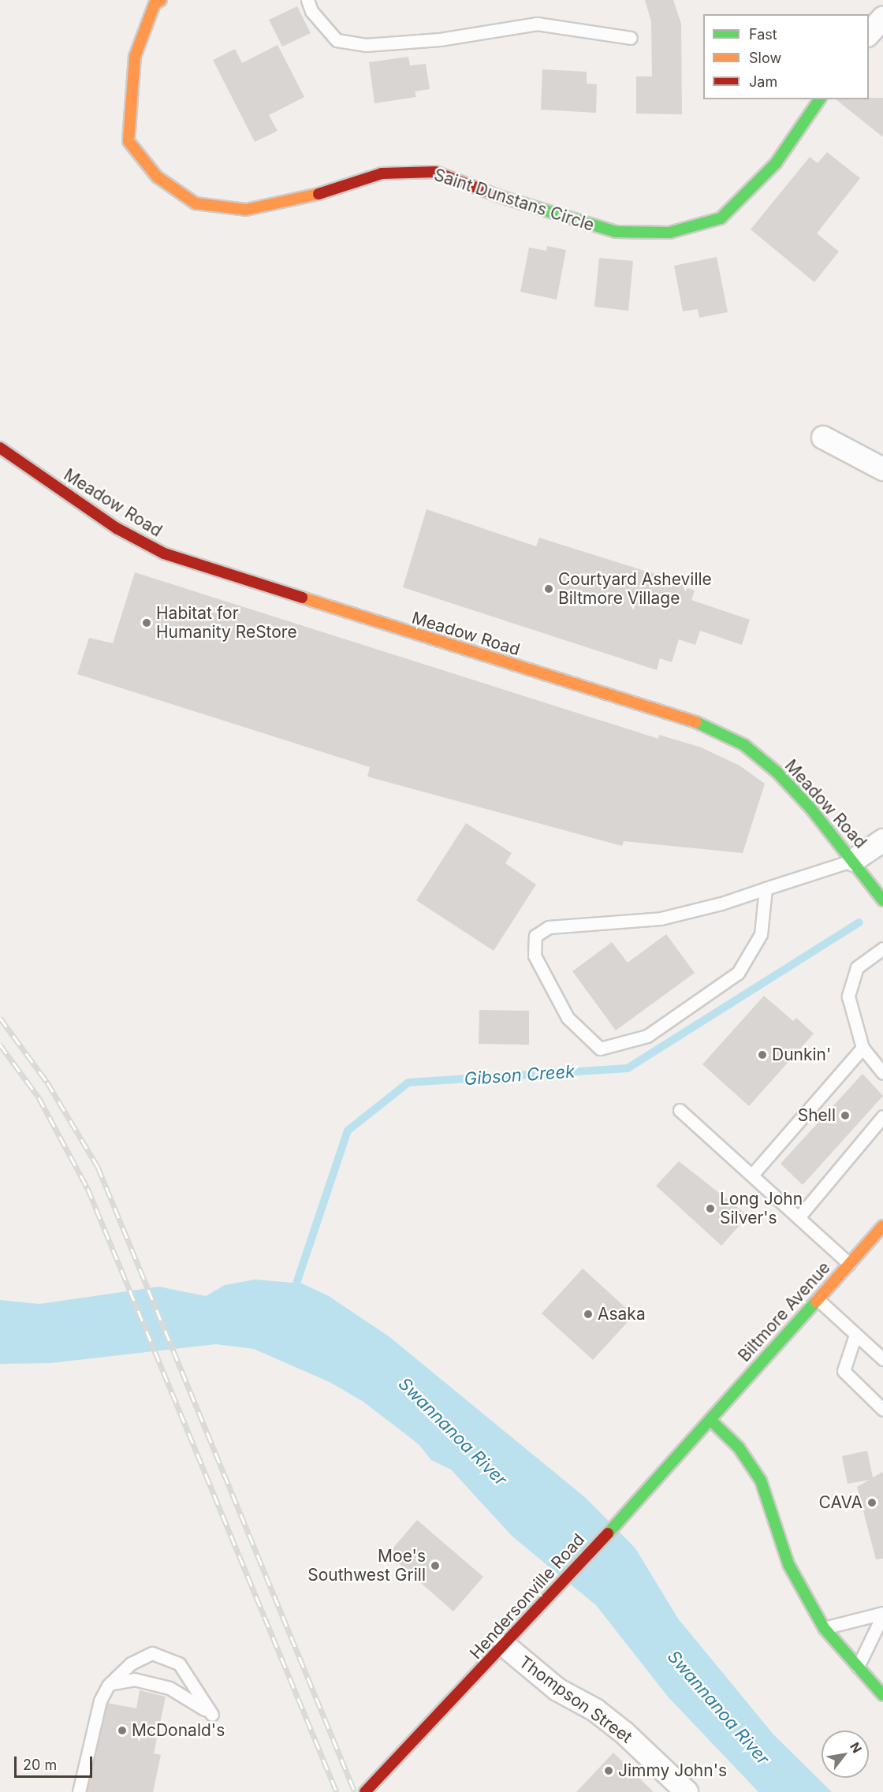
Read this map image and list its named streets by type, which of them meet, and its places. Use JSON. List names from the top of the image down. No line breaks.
{"streets":{"main road":["Saint Dunstans Circle","Meadow Road","Biltmore Avenue","Hendersonville Road"],"street":["Thompson Street"]},"crossings":[["Biltmore Avenue","Hendersonville Road"],["Hendersonville Road","Thompson Street"]],"water":["Gibson Creek","Swannanoa River"],"places":["Courtyard Asheville Biltmore Village","Habitat for Humanity ReStore","Dunkin'","Shell","Long John Silver's","Asaka","CAVA","Moe's Southwest Grill","McDonald's","Jimmy John's"],"legend":["Fast","Slow","Jam"],"scale_bar":"20 m","north":"top right"}
